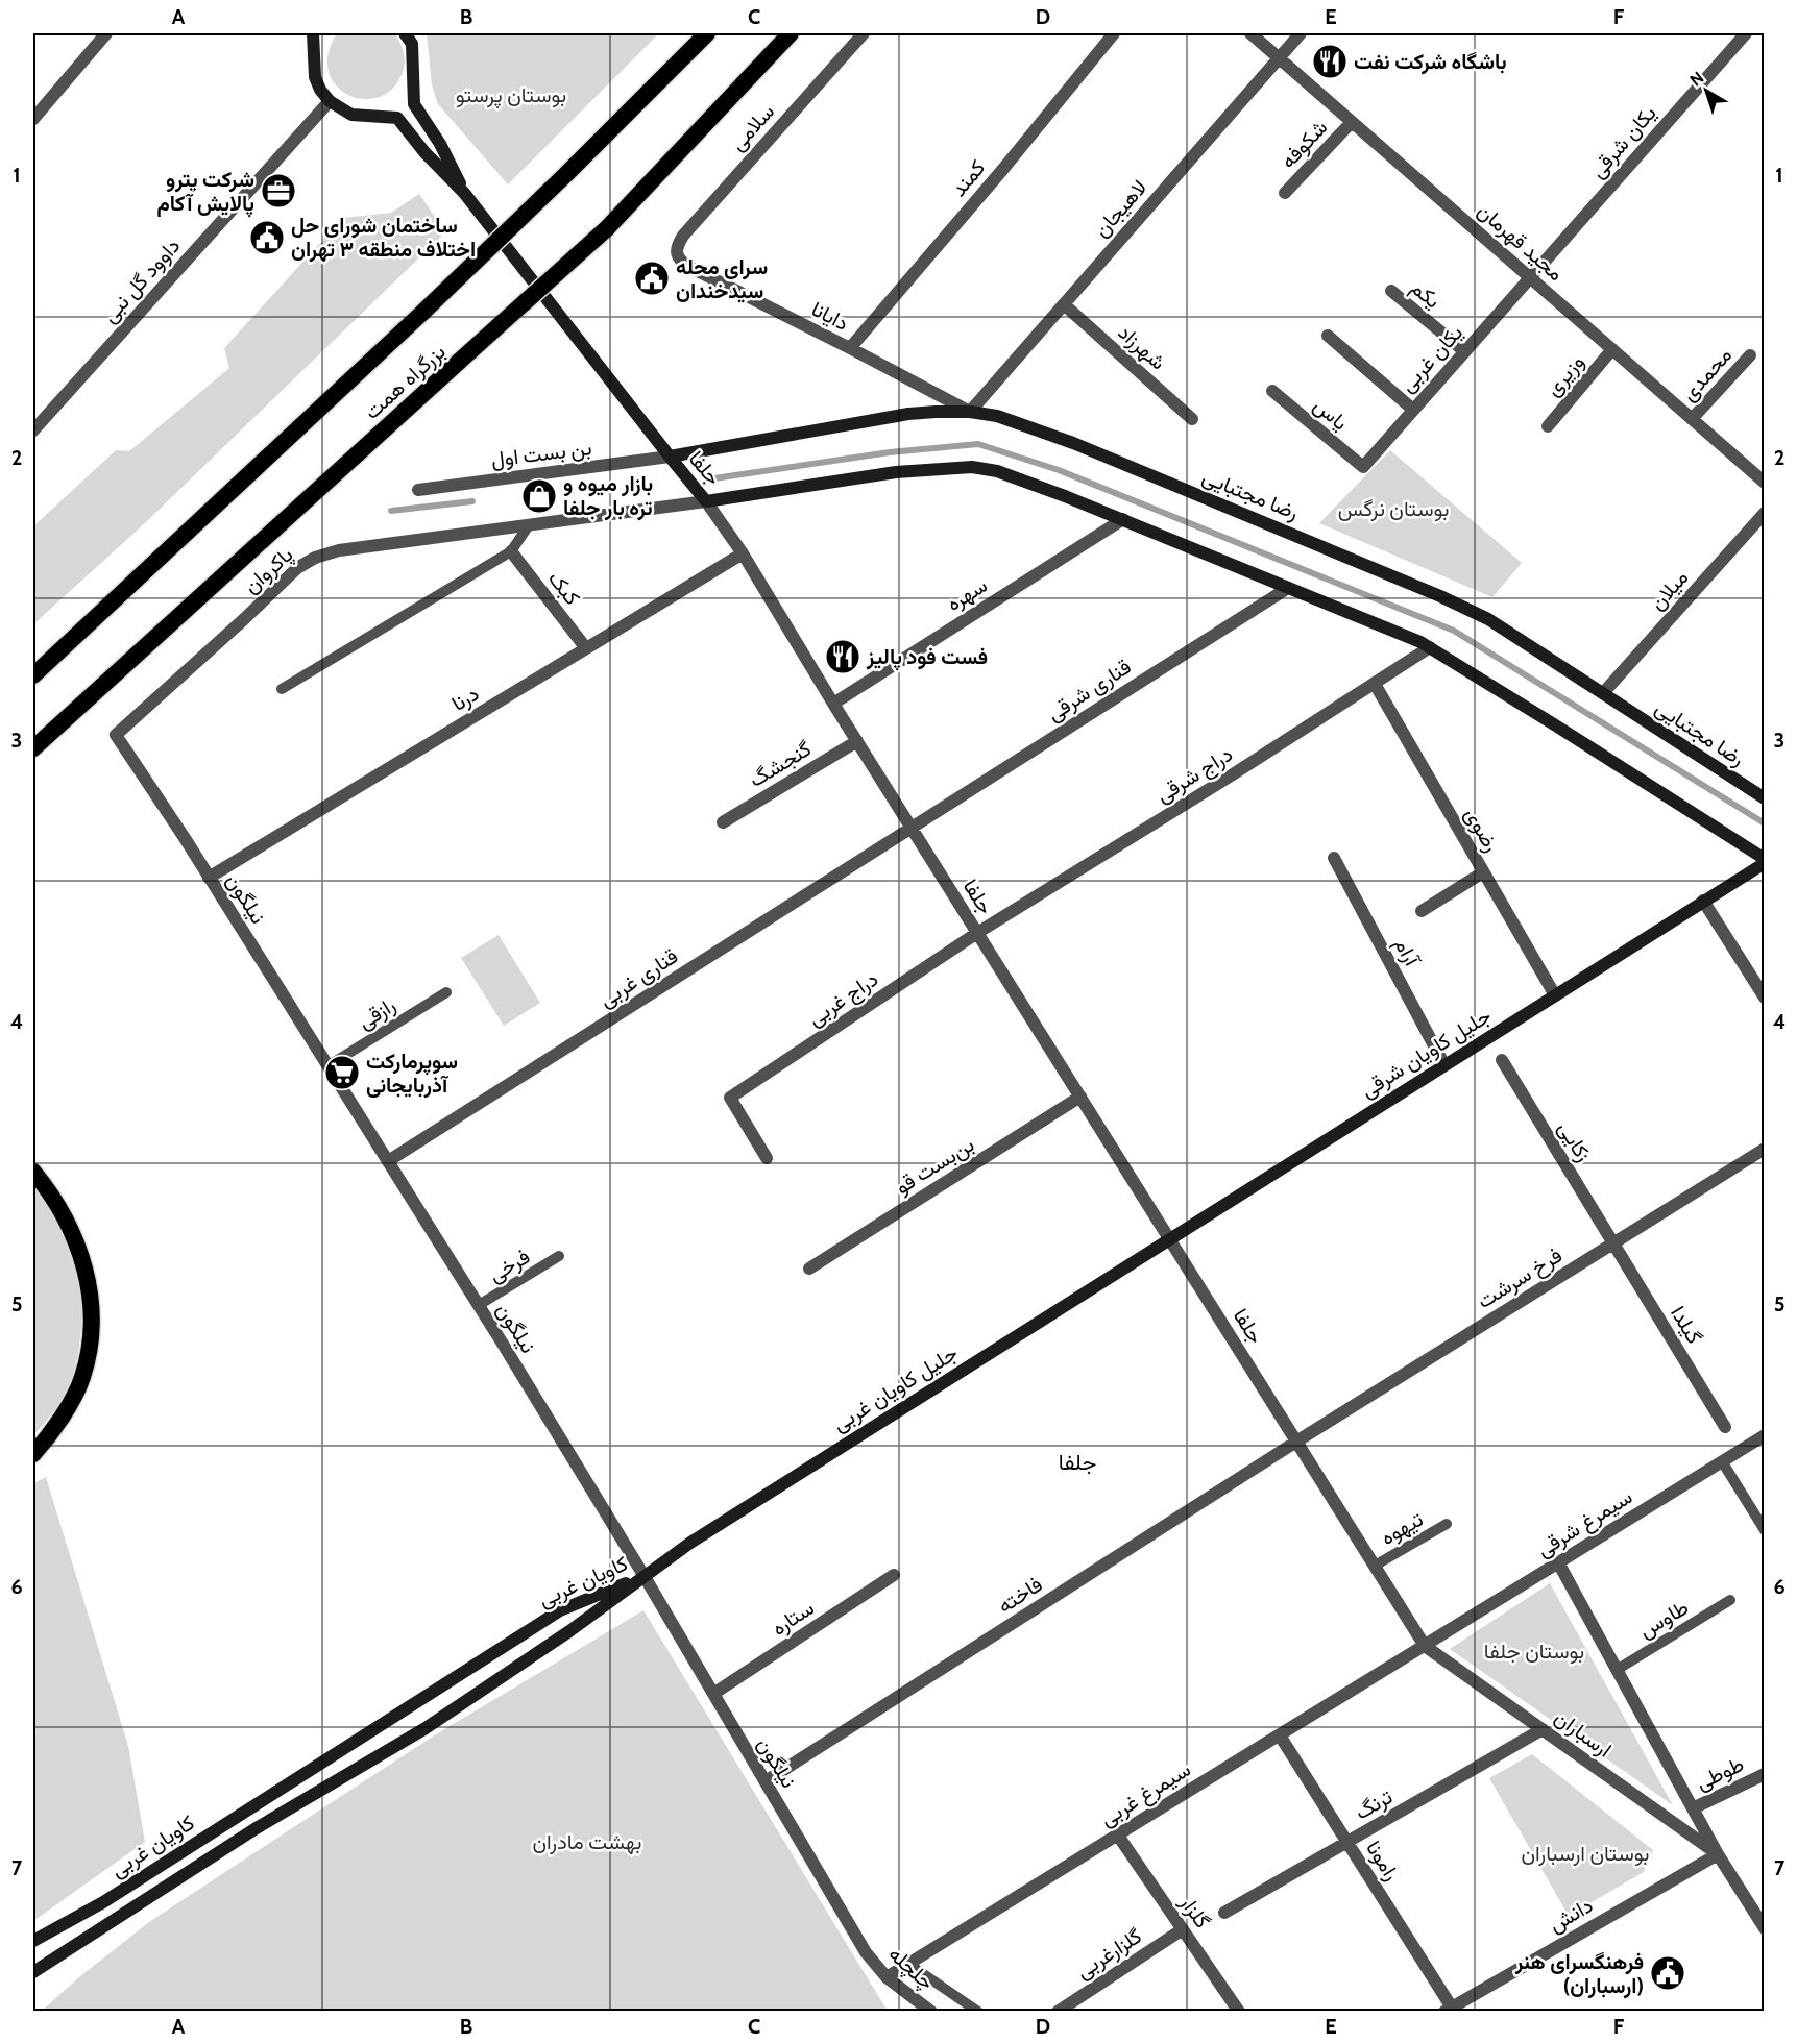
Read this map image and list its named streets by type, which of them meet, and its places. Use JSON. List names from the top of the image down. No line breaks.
{"streets":{"highway":["بزرگراه همت"],"main road":["جلفا","رضا مجتبایی","جلیل کاویان شرقی","جلیل کاویان غربی","کاویان غربی"],"street":["سلامی","یکان شرقی","شکوفه","کمند","لاهیجان","مجید قهرمان","داوود گل نبی","یکم","دایانا","شهرزاد","یکان غربی","محمدی","وزیری","یاس","بن بست اول","پاکروان","کبک","میلان","سهره","قناری شرقی","درنا","گنجشگ","دراج شرقی","رضوی","نیلگون","آرام","قناری غربی","دراج غربی","زکایی","بن‌بست قو","فرخ سرشت","گیلدا","سیمرغ شرقی","فاخته","ستاره","ارسباران","طوطی","سیمرغ غربی","ترنگ","رامونا","گلزار","دانش","گلزارغربی","چلچله"],"lane":["رازقی","فرخی","تیهوه","طاوس"]},"crossings":[["سلامی","دایانا"],["یکان شرقی","مجید قهرمان"],["یکان شرقی","یکان غربی"],["شکوفه","مجید قهرمان"],["کمند","دایانا"],["لاهیجان","مجید قهرمان"],["لاهیجان","دایانا"],["لاهیجان","شهرزاد"],["لاهیجان","رضا مجتبایی"],["مجید قهرمان","یکان غربی"],["مجید قهرمان","محمدی"],["مجید قهرمان","وزیری"],["یکم","یکان غربی"],["دایانا","رضا مجتبایی"],["یکان غربی","یاس"],["بن بست اول","جلفا"],["بن بست اول","رضا مجتبایی"],["جلفا","رضا مجتبایی"],["جلفا","پاکروان"],["جلفا","سهره"],["جلفا","قناری شرقی"],["جلفا","درنا"],["جلفا","گنجشگ"],["جلفا","دراج شرقی"],["جلفا","قناری غربی"],["جلفا","دراج غربی"],["جلفا","جلیل کاویان شرقی"],["جلفا","بن‌بست قو"],["جلفا","فرخ سرشت"],["جلفا","جلیل کاویان غربی"],["جلفا","سیمرغ شرقی"],["جلفا","تیهوه"],["جلفا","فاخته"],["جلفا","ارسباران"],["جلفا","سیمرغ غربی"],["رضا مجتبایی","میلان"],["پاکروان","نیلگون"],["کبک","درنا"],["قناری شرقی","قناری غربی"],["درنا","نیلگون"],["دراج شرقی","رضوی"],["دراج شرقی","دراج غربی"],["رضوی","جلیل کاویان شرقی"],["نیلگون","قناری غربی"],["نیلگون","رازقی"],["نیلگون","فرخی"],["نیلگون","جلیل کاویان غربی"],["نیلگون","کاویان غربی"],["نیلگون","فاخته"],["نیلگون","ستاره"],["نیلگون","چلچله"],["آرام","جلیل کاویان شرقی"],["جلیل کاویان شرقی","جلیل کاویان غربی"],["زکایی","فرخ سرشت"],["زکایی","گیلدا"],["فرخ سرشت","گیلدا"],["فرخ سرشت","فاخته"],["جلیل کاویان غربی","کاویان غربی"],["سیمرغ شرقی","ارسباران"],["سیمرغ شرقی","سیمرغ غربی"],["طاوس","ارسباران"],["ارسباران","طوطی"],["ارسباران","سیمرغ غربی"],["ارسباران","ترنگ"],["ارسباران","دانش"],["سیمرغ غربی","رامونا"],["سیمرغ غربی","گلزار"],["سیمرغ غربی","چلچله"],["ترنگ","رامونا"],["رامونا","دانش"],["گلزار","گلزارغربی"]],"districts":["جلفا"],"parks":["بوستان پرستو","بوستان نرگس","بوستان جلفا","بهشت مادران","بوستان ارسباران"],"places":{"restaurant":["باشگاه شرکت نفت","فست فود پالیز"],"office":["شرکت پترو پالایش آکام"],"public building":["ساختمان شورای حل اختلاف منطقه ۳ تهران","سرای محله سیدخندان","فرهنگسرای هنر (ارسباران)"],"shop":["بازار میوه و تره بار جلفا"],"supermarket":["سوپرمارکت آذربایجانی"]},"north":"top left","grid":{"columns":["A","B","C","D","E","F"],"rows":["1","2","3","4","5","6","7"]}}
